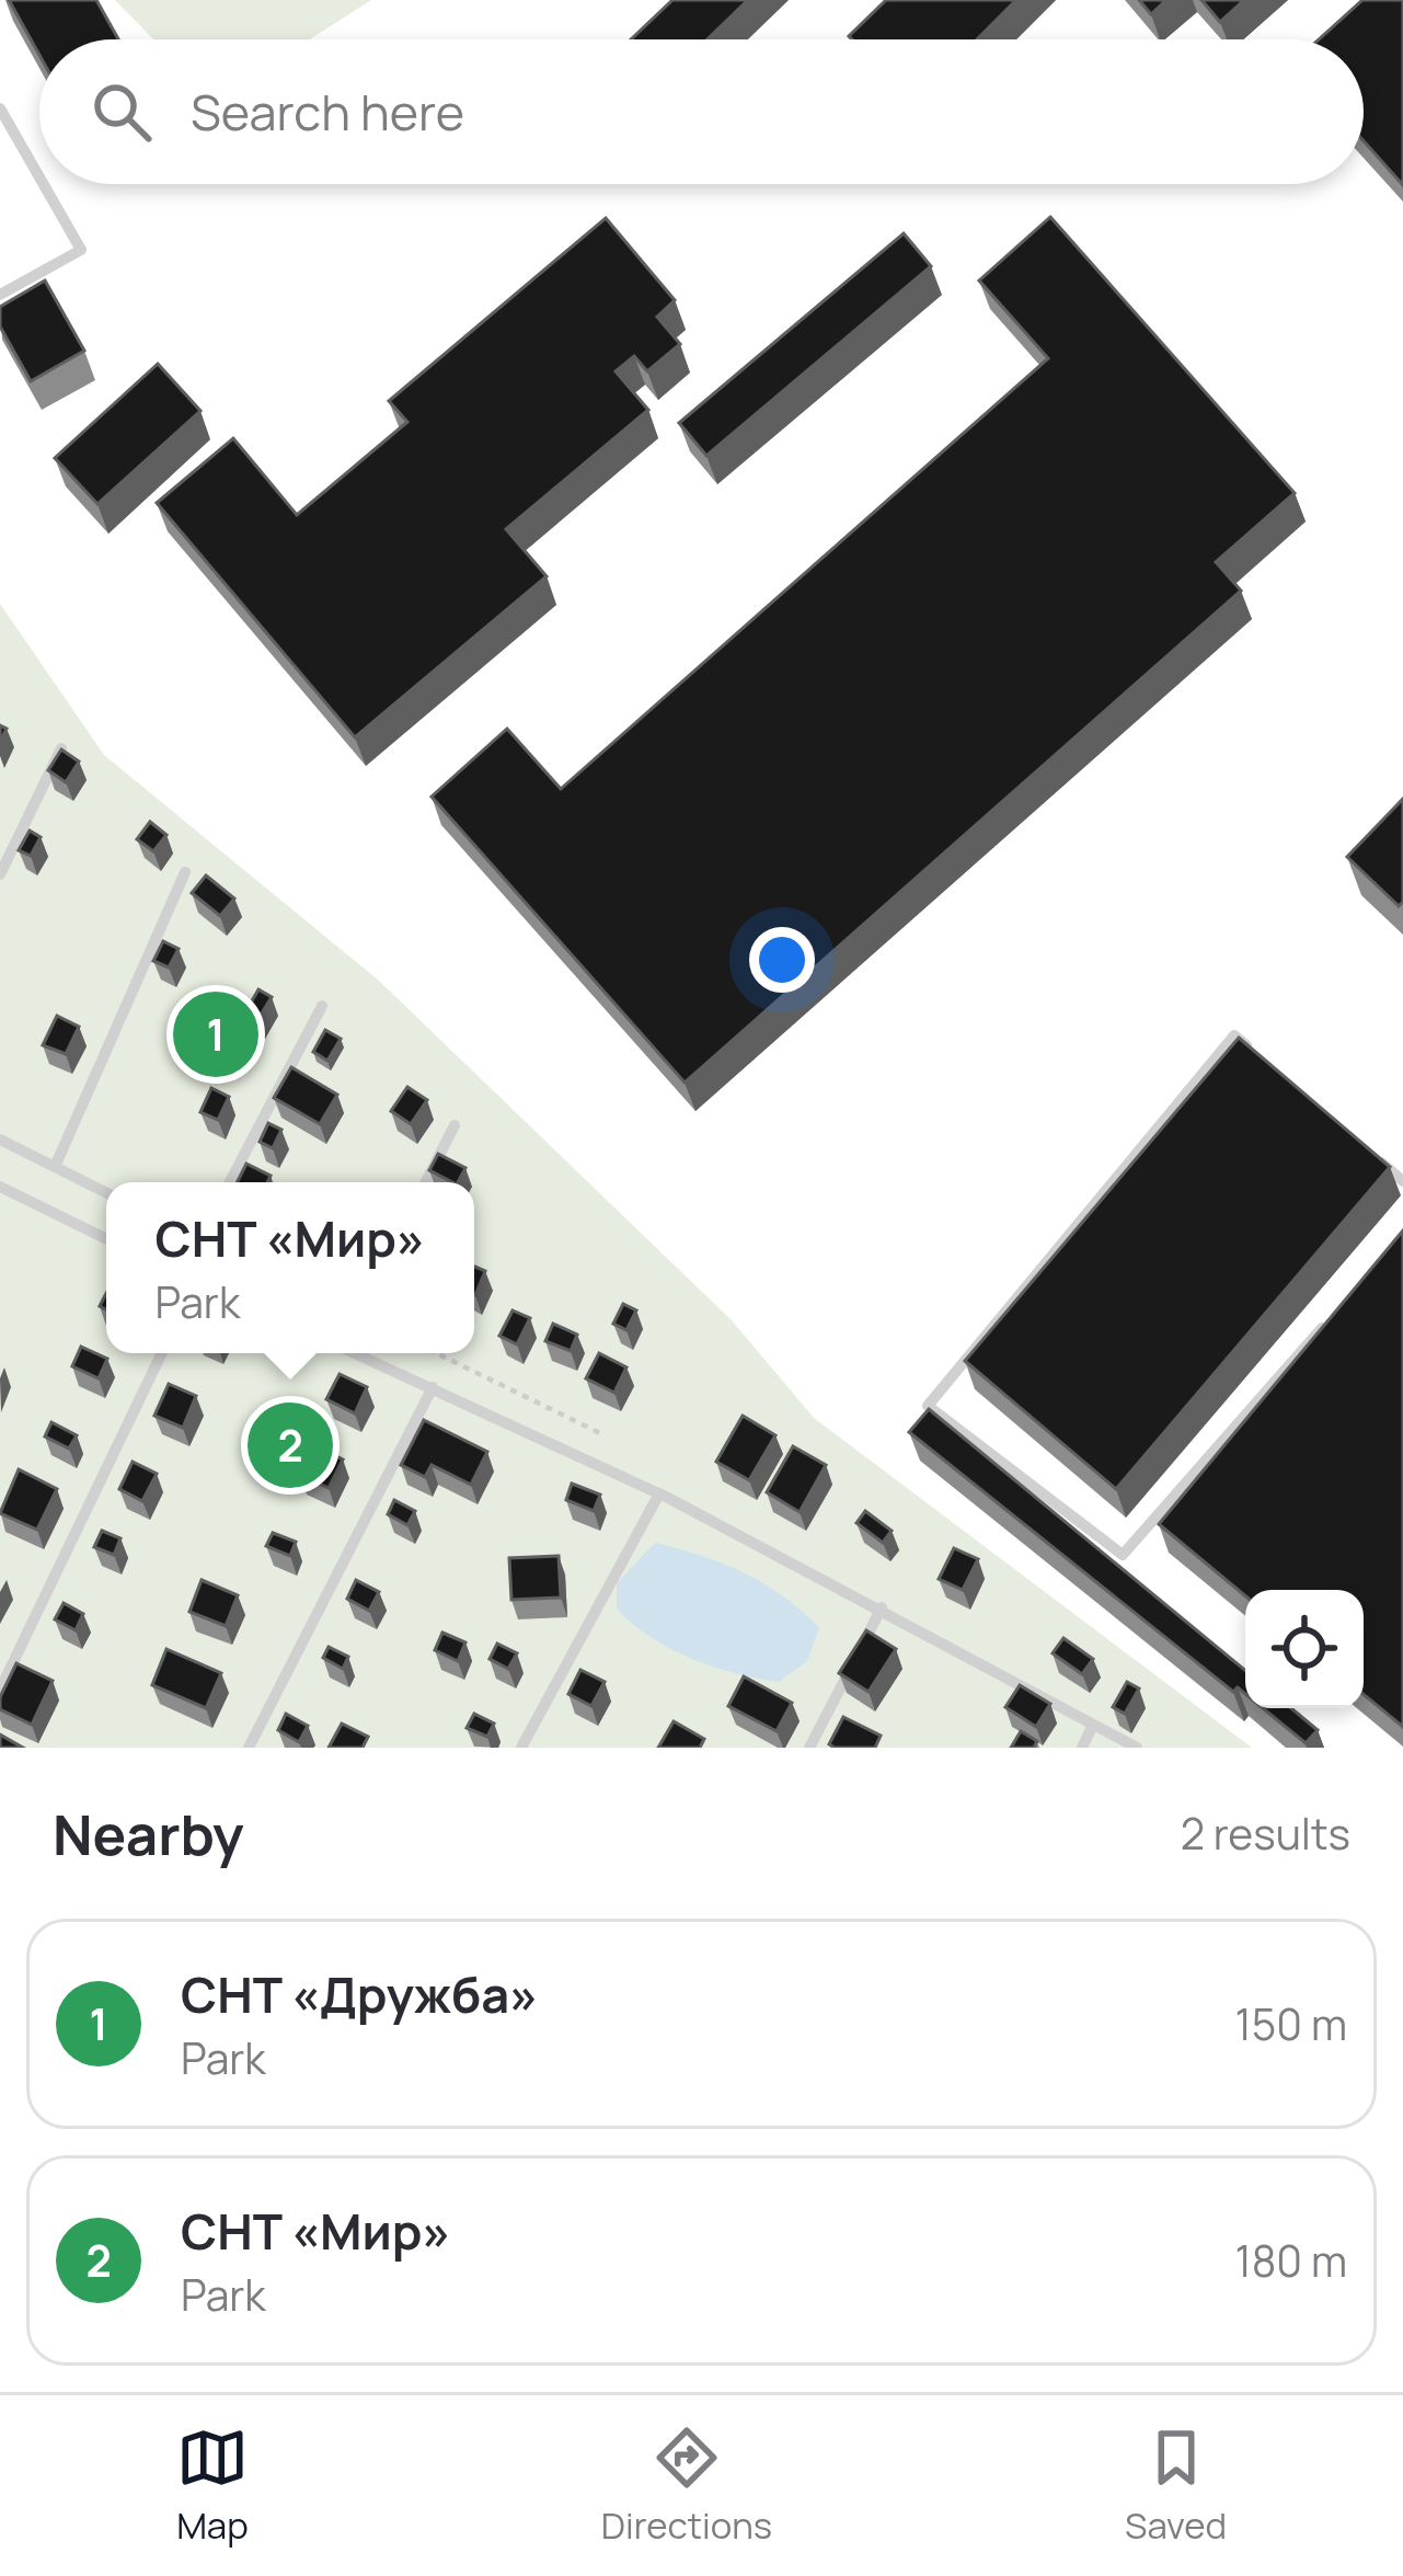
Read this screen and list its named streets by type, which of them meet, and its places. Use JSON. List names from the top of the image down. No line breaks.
{"page":{"search":"Search here","pins":["1","2"],"popup":["СНТ «Мир»","Park"],"heading":["Nearby","2 results"],"list":[{"mark":"1","name":"СНТ «Дружба»","note":"Park","value":"150 m"},{"mark":"2","name":"СНТ «Мир»","note":"Park","value":"180 m"}],"nav":["Map","Directions","Saved"]}}
